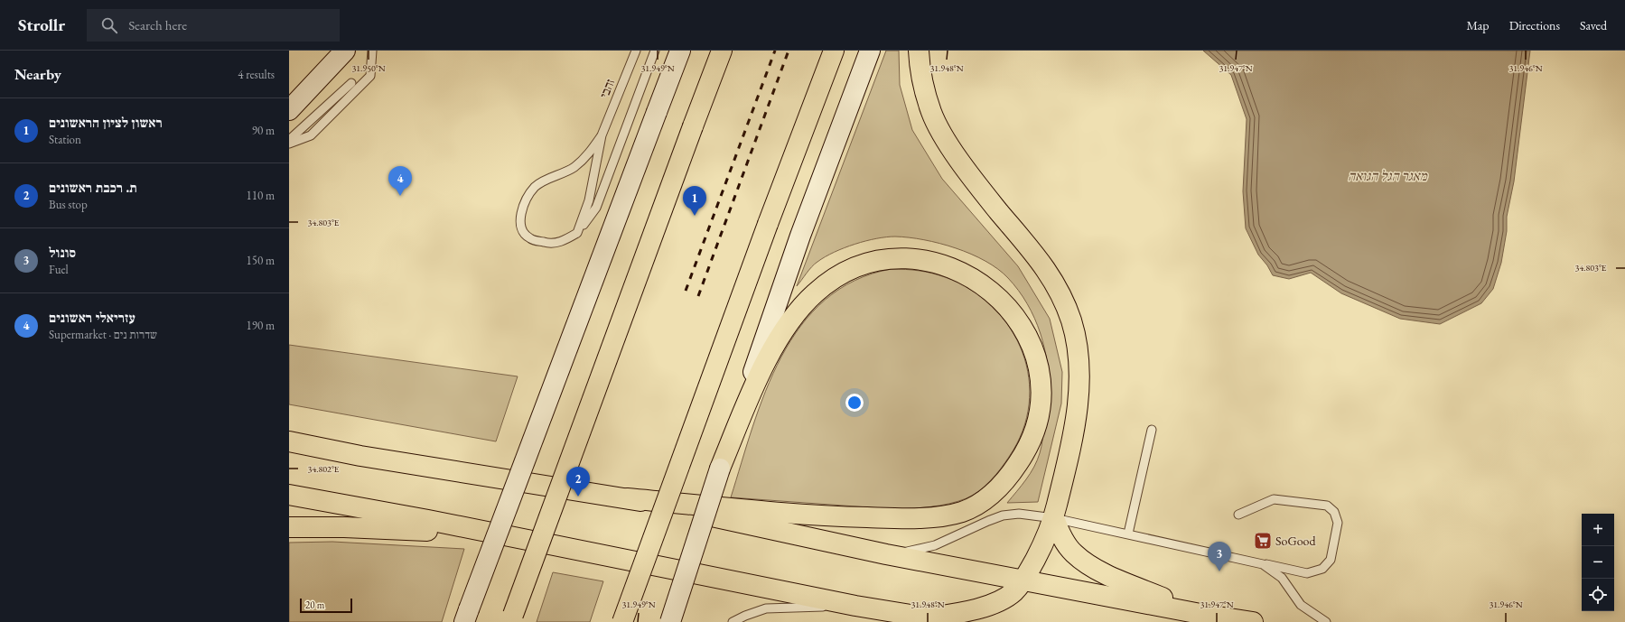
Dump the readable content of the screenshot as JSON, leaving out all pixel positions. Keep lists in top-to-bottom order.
{
  "streets": {
    "lane": ["זהבי"]
  },
  "water": ["מאגר הגל הגואה"],
  "places": {
    "supermarket": ["SoGood"]
  },
  "scale_bar": "20 m",
  "page": {
    "header": "Strollr",
    "search": "Search here",
    "nav": ["Map", "Directions", "Saved"],
    "heading": ["Nearby", "4 results"],
    "list": [
      {
        "mark": "1",
        "name": "ראשון לציון הראשונים",
        "note": "Station",
        "value": "90 m"
      },
      {
        "mark": "2",
        "name": "ת. רכבת ראשונים",
        "note": "Bus stop",
        "value": "110 m"
      },
      {
        "mark": "3",
        "name": "סונול",
        "note": "Fuel",
        "value": "150 m"
      },
      {
        "mark": "4",
        "name": "עזריאלי ראשונים",
        "note": "Supermarket · שדרות נים",
        "value": "190 m"
      }
    ],
    "pins": [
      "4",
      "1",
      "2",
      "3"
    ],
    "map_buttons": ["+", "−"],
    "scale": "20 m"
  },
  "coordinates": [
    "31.950°N",
    "31.949°N",
    "31.948°N",
    "31.947°N",
    "31.946°N",
    "34.803°E",
    "34.802°E"
  ]
}
